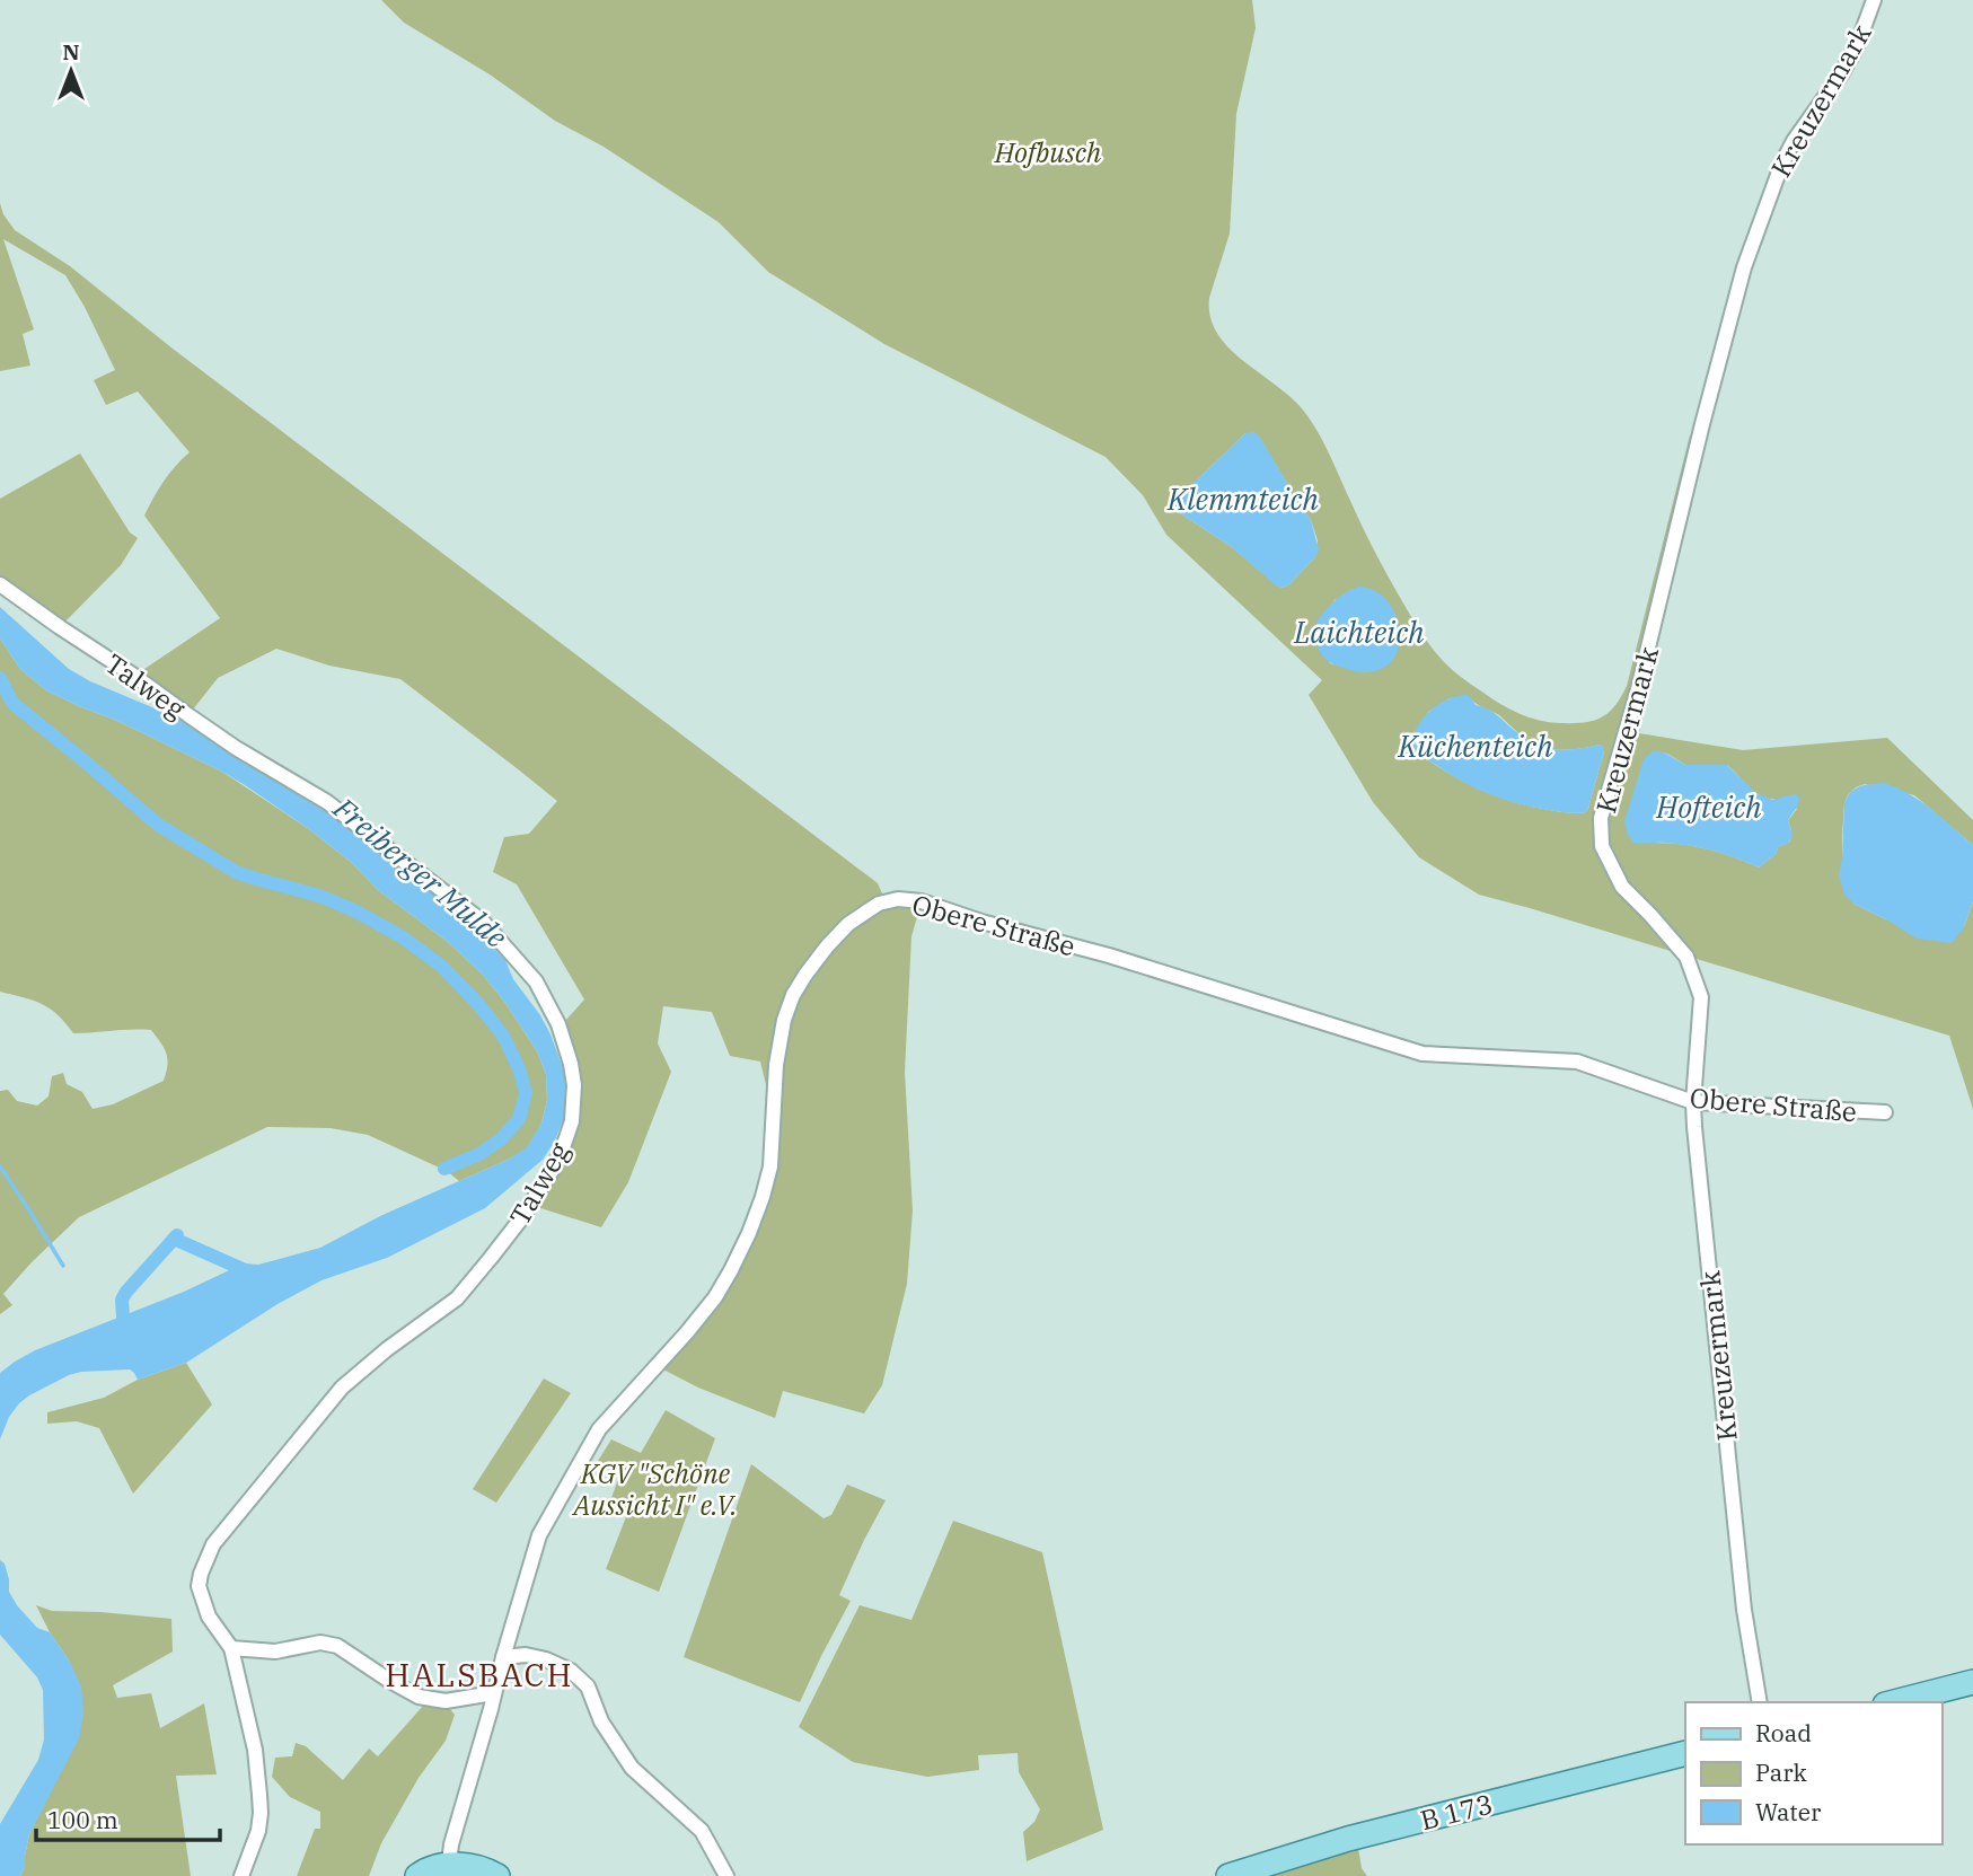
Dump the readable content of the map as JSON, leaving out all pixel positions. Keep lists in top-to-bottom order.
{
  "streets": {
    "main road": ["B 173"],
    "street": ["Kreuzermark", "Talweg", "Obere Straße"]
  },
  "crossings": [
    ["Kreuzermark", "Obere Straße"]
  ],
  "districts": ["HALSBACH"],
  "water": [
    "Klemmteich",
    "Laichteich",
    "Küchenteich",
    "Hofteich",
    "Freiberger Mulde"
  ],
  "parks": ["Hofbusch", "KGV \"Schöne Aussicht I\" e.V."],
  "legend": ["Road", "Park", "Water"],
  "scale_bar": "100 m",
  "north": "top"
}
